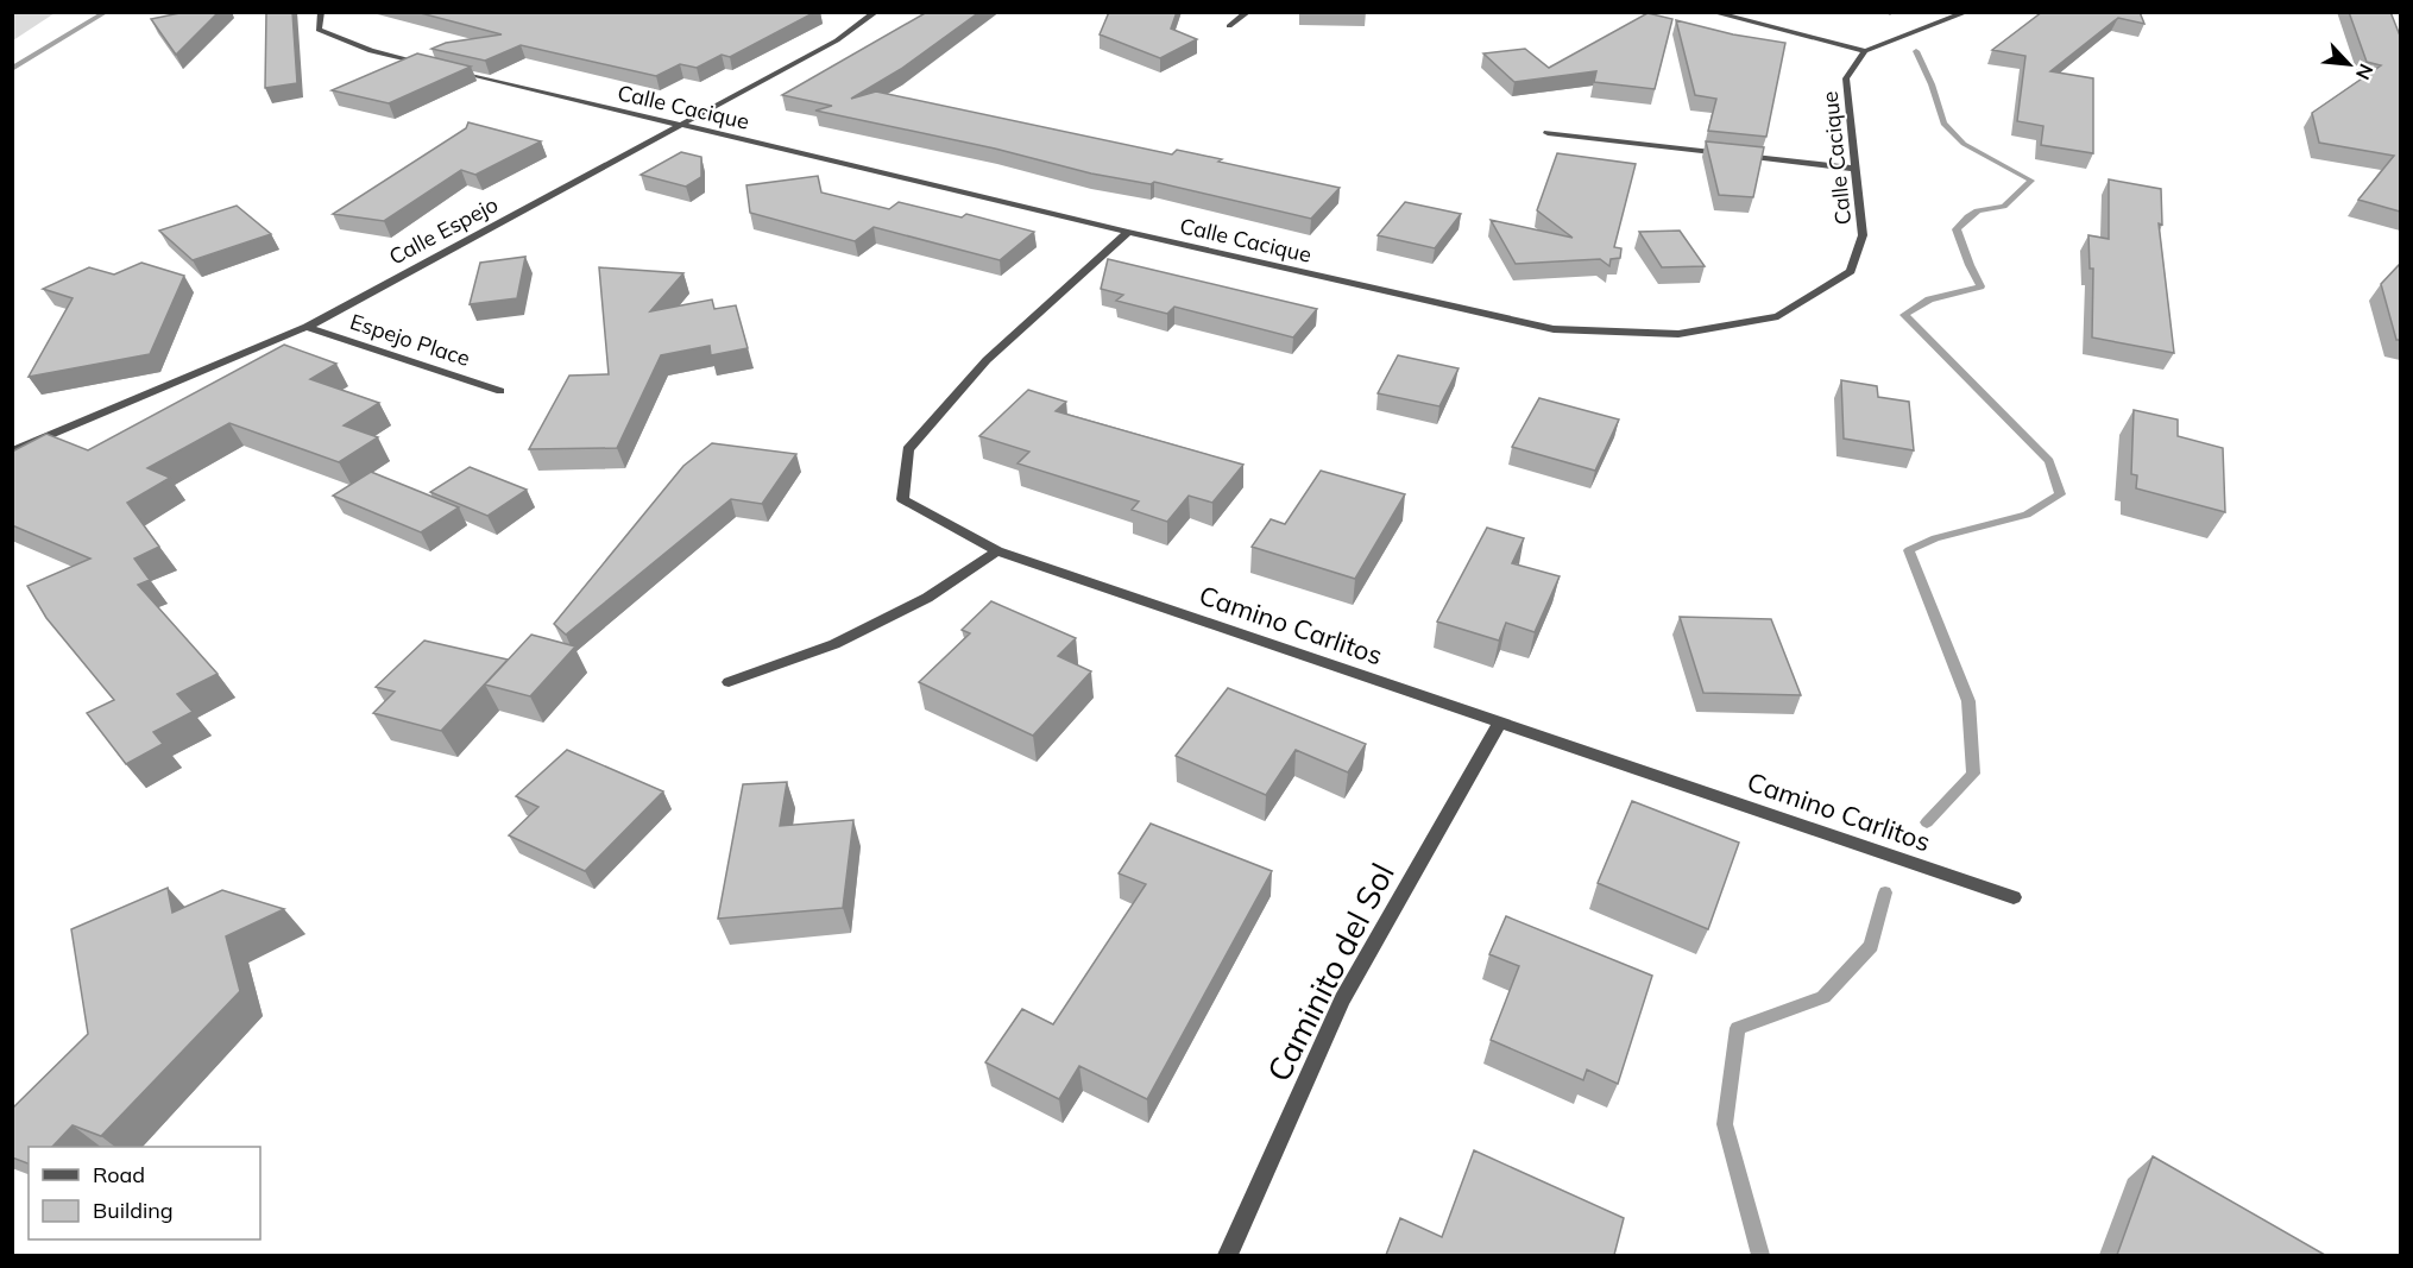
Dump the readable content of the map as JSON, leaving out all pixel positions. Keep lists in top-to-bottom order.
{
  "streets": {
    "street": [
      "Calle Cacique",
      "Calle Espejo",
      "Espejo Place",
      "Camino Carlitos",
      "Caminito del Sol"
    ]
  },
  "crossings": [
    ["Calle Cacique", "Calle Espejo"],
    ["Calle Cacique", "Camino Carlitos"],
    ["Calle Espejo", "Espejo Place"],
    ["Camino Carlitos", "Caminito del Sol"]
  ],
  "legend": ["Road", "Building"],
  "north": "bottom right"
}
